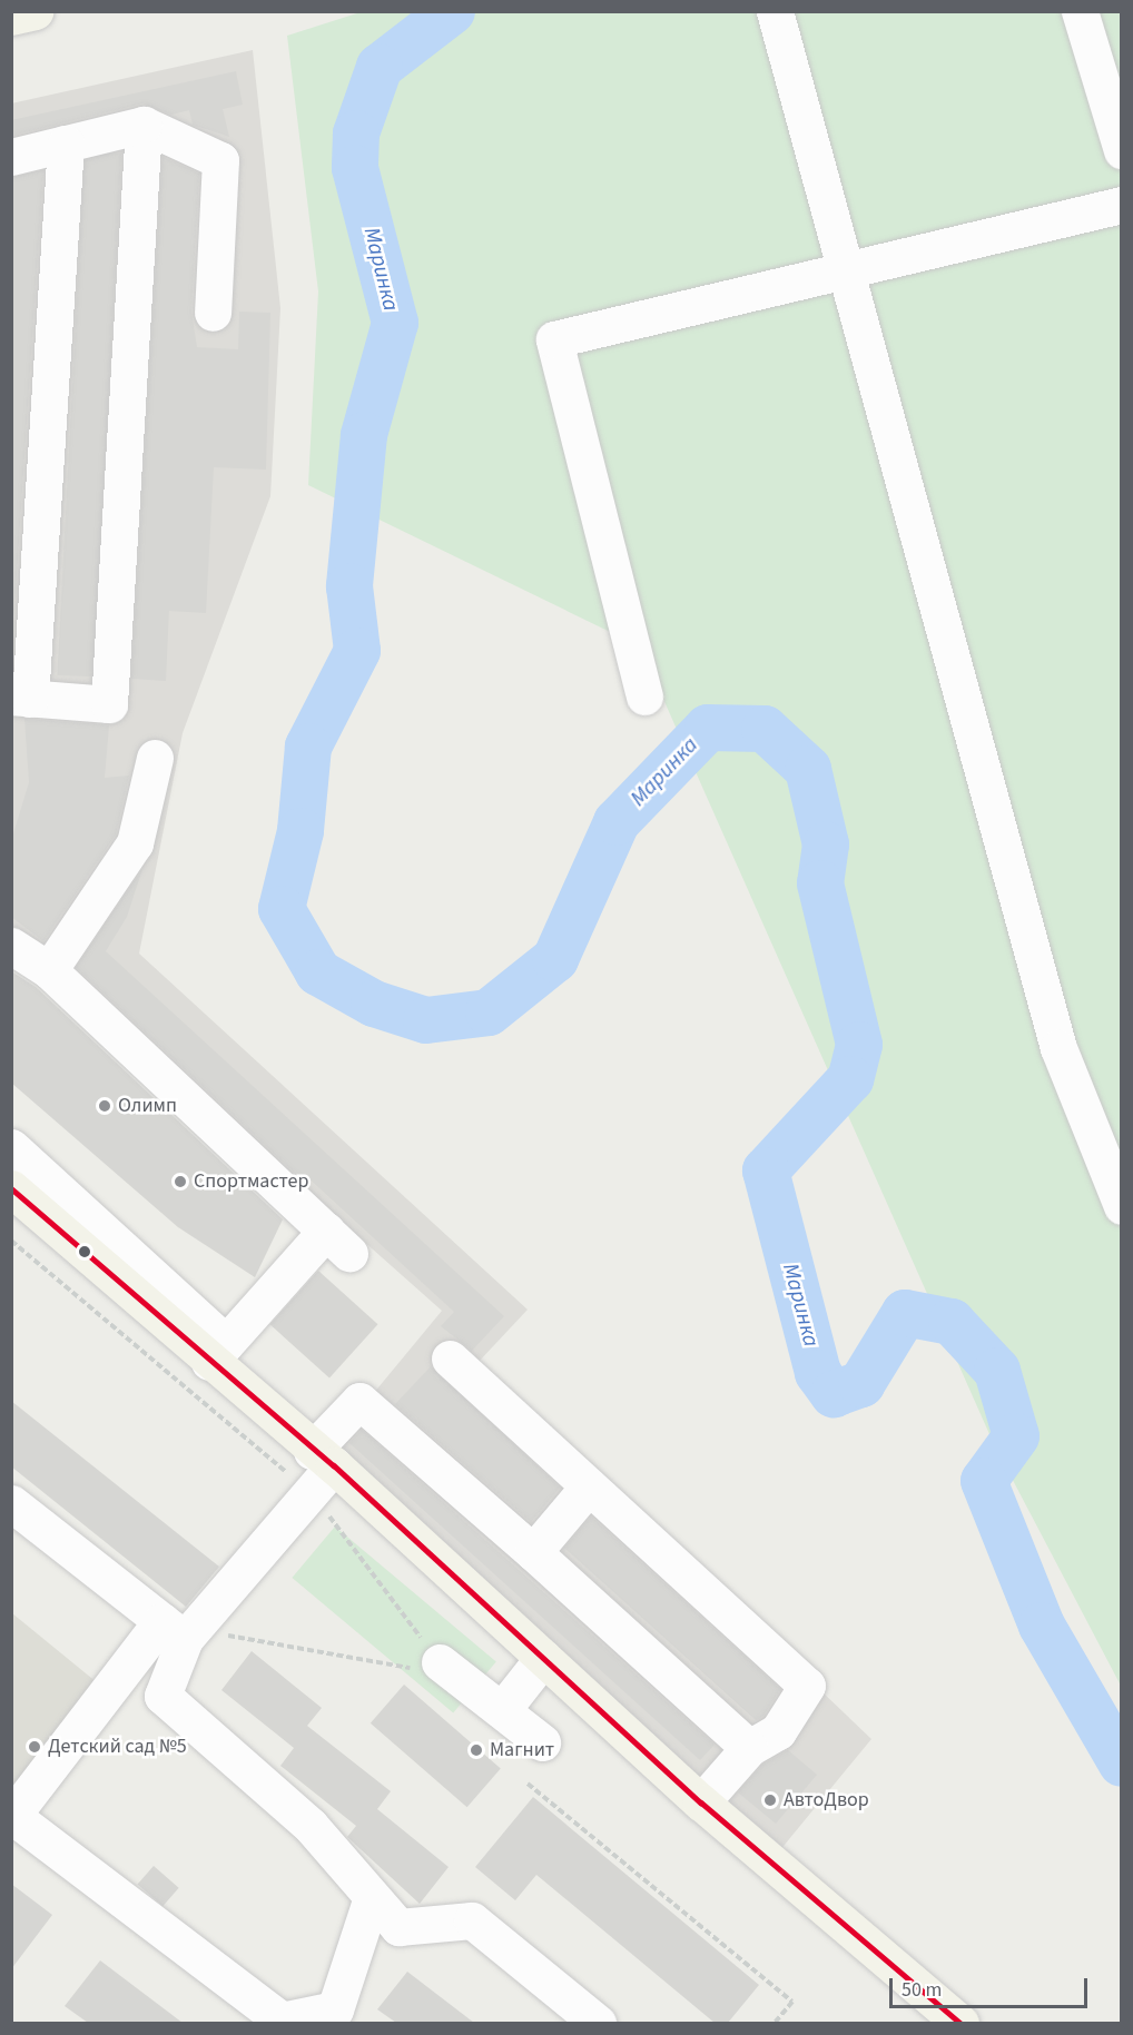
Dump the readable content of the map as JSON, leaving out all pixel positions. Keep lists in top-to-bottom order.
{
  "water": ["Маринка"],
  "places": [
    "Олимп",
    "Спортмастер",
    "Детский сад №5",
    "Магнит",
    "АвтоДвор"
  ],
  "scale_bar": "50 m"
}
